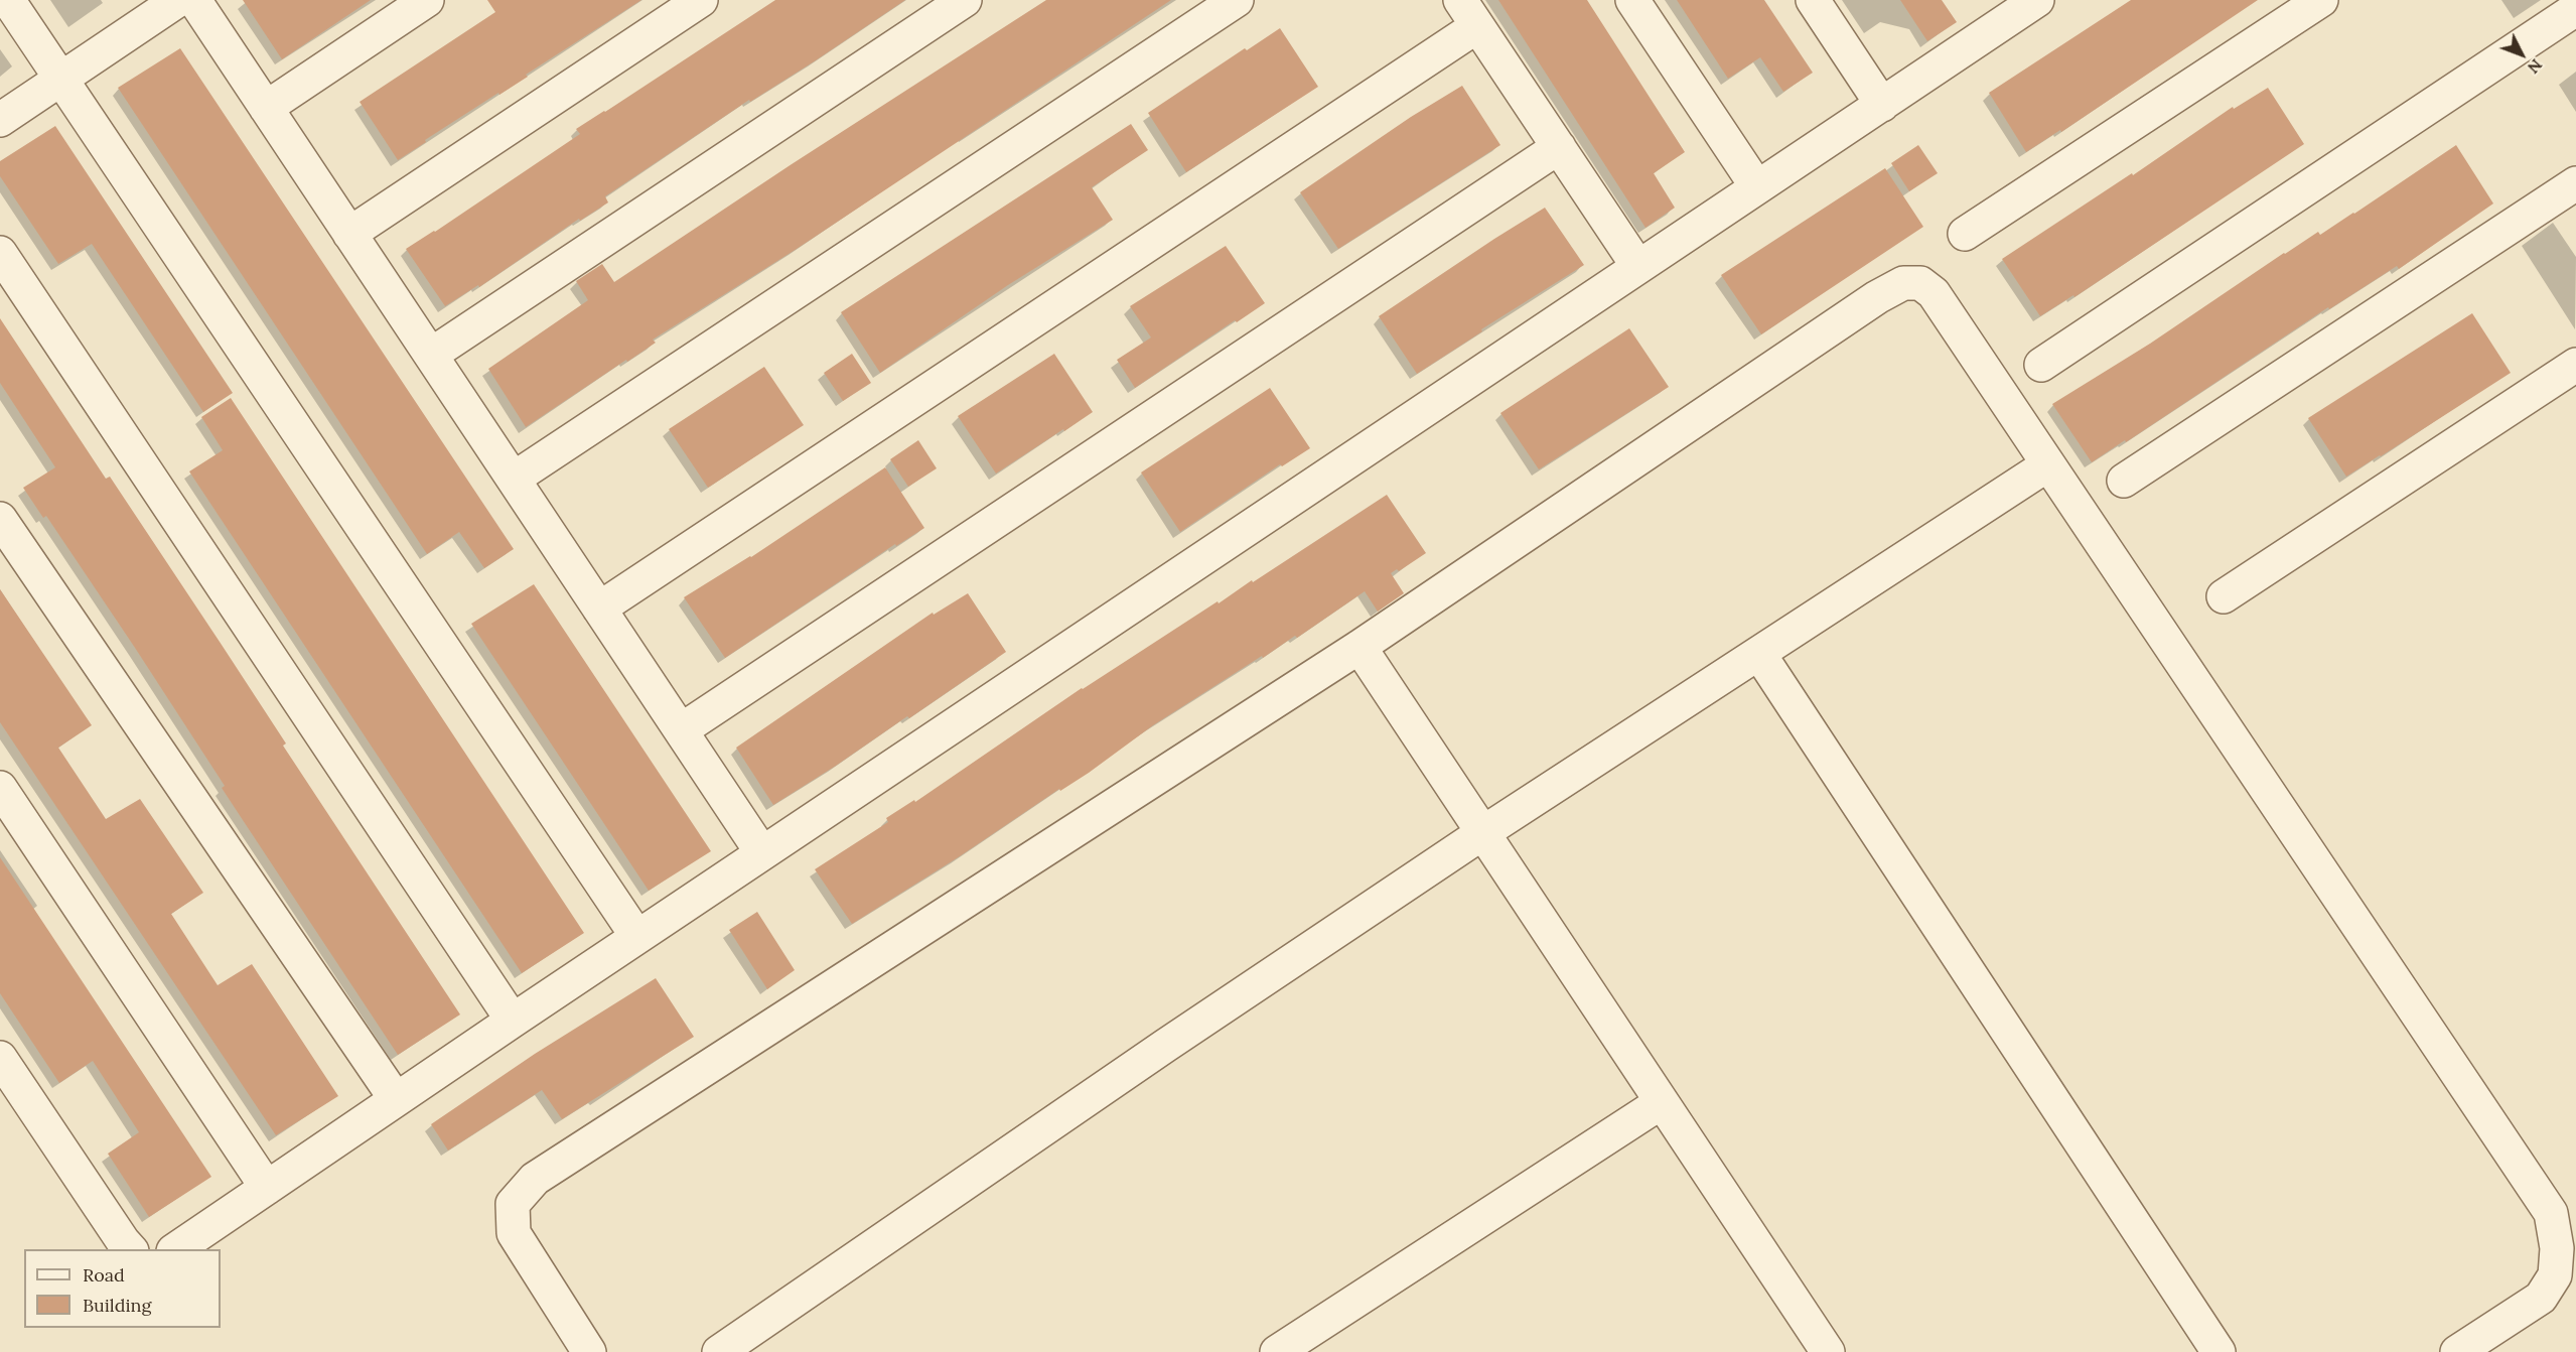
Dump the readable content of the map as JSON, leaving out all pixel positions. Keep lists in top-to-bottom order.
{
  "legend": ["Road", "Building"],
  "north": "bottom right"
}
